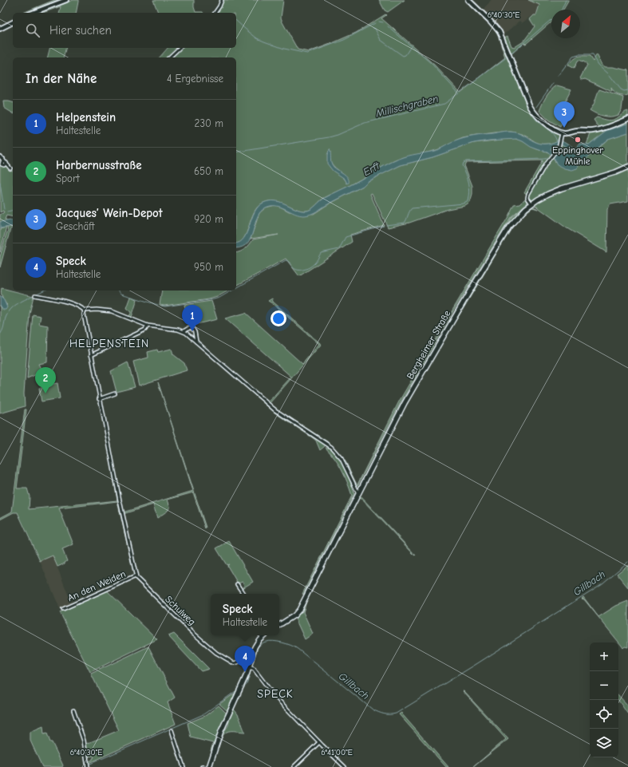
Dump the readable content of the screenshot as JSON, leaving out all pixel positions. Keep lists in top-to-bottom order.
{
  "streets": {
    "main road": ["Bergheimer Straße"],
    "street": ["An den Weiden", "Schulweg"]
  },
  "crossings": [
    ["An den Weiden", "Schulweg"]
  ],
  "districts": ["HELPENSTEIN", "SPECK"],
  "water": ["Millischgraben", "Erft", "Gillbach"],
  "places": ["Eppinghover Mühle"],
  "north": "top right",
  "page": {
    "search": "Hier suchen",
    "heading": ["In der Nähe", "4 Ergebnisse"],
    "list": [
      {
        "mark": "1",
        "name": "Helpenstein",
        "note": "Haltestelle",
        "value": "230 m"
      },
      {
        "mark": "2",
        "name": "Harbernusstraße",
        "note": "Sport",
        "value": "650 m"
      },
      {
        "mark": "3",
        "name": "Jacques’ Wein-Depot",
        "note": "Geschäft",
        "value": "920 m"
      },
      {
        "mark": "4",
        "name": "Speck",
        "note": "Haltestelle",
        "value": "950 m"
      }
    ],
    "pins": [
      "3",
      "1",
      "2",
      "4"
    ],
    "popup": ["Speck", "Haltestelle"],
    "map_buttons": ["+", "−"]
  },
  "coordinates": ["6°40'30\"E", "6°41'00\"E"]
}
